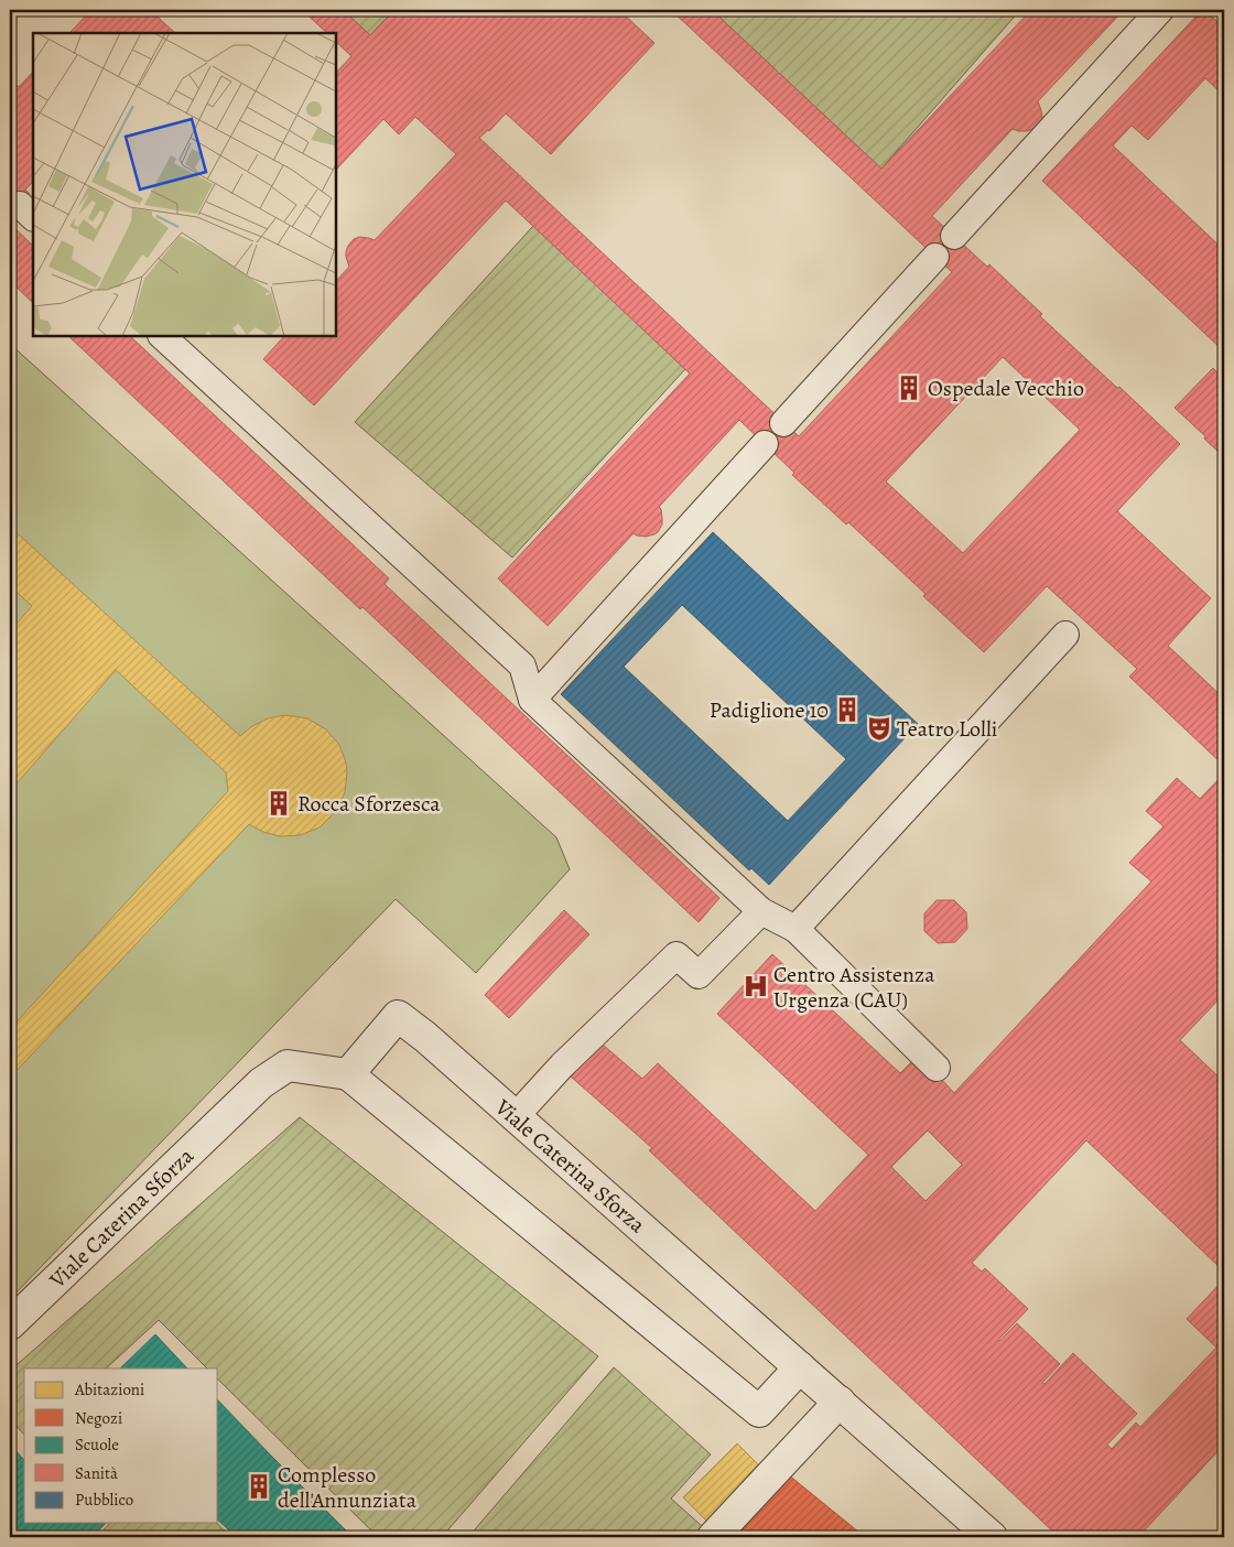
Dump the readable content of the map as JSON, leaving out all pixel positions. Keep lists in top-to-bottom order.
{
  "streets": {
    "street": ["Viale Caterina Sforza"]
  },
  "places": {
    "building": [
      "Ospedale Vecchio",
      "Padiglione 10",
      "Rocca Sforzesca",
      "Complesso dell'Annunziata"
    ],
    "theatre": ["Teatro Lolli"],
    "hospital": ["Centro Assistenza Urgenza (CAU)"]
  },
  "legend": [
    "Abitazioni",
    "Negozi",
    "Scuole",
    "Sanità",
    "Pubblico"
  ]
}
